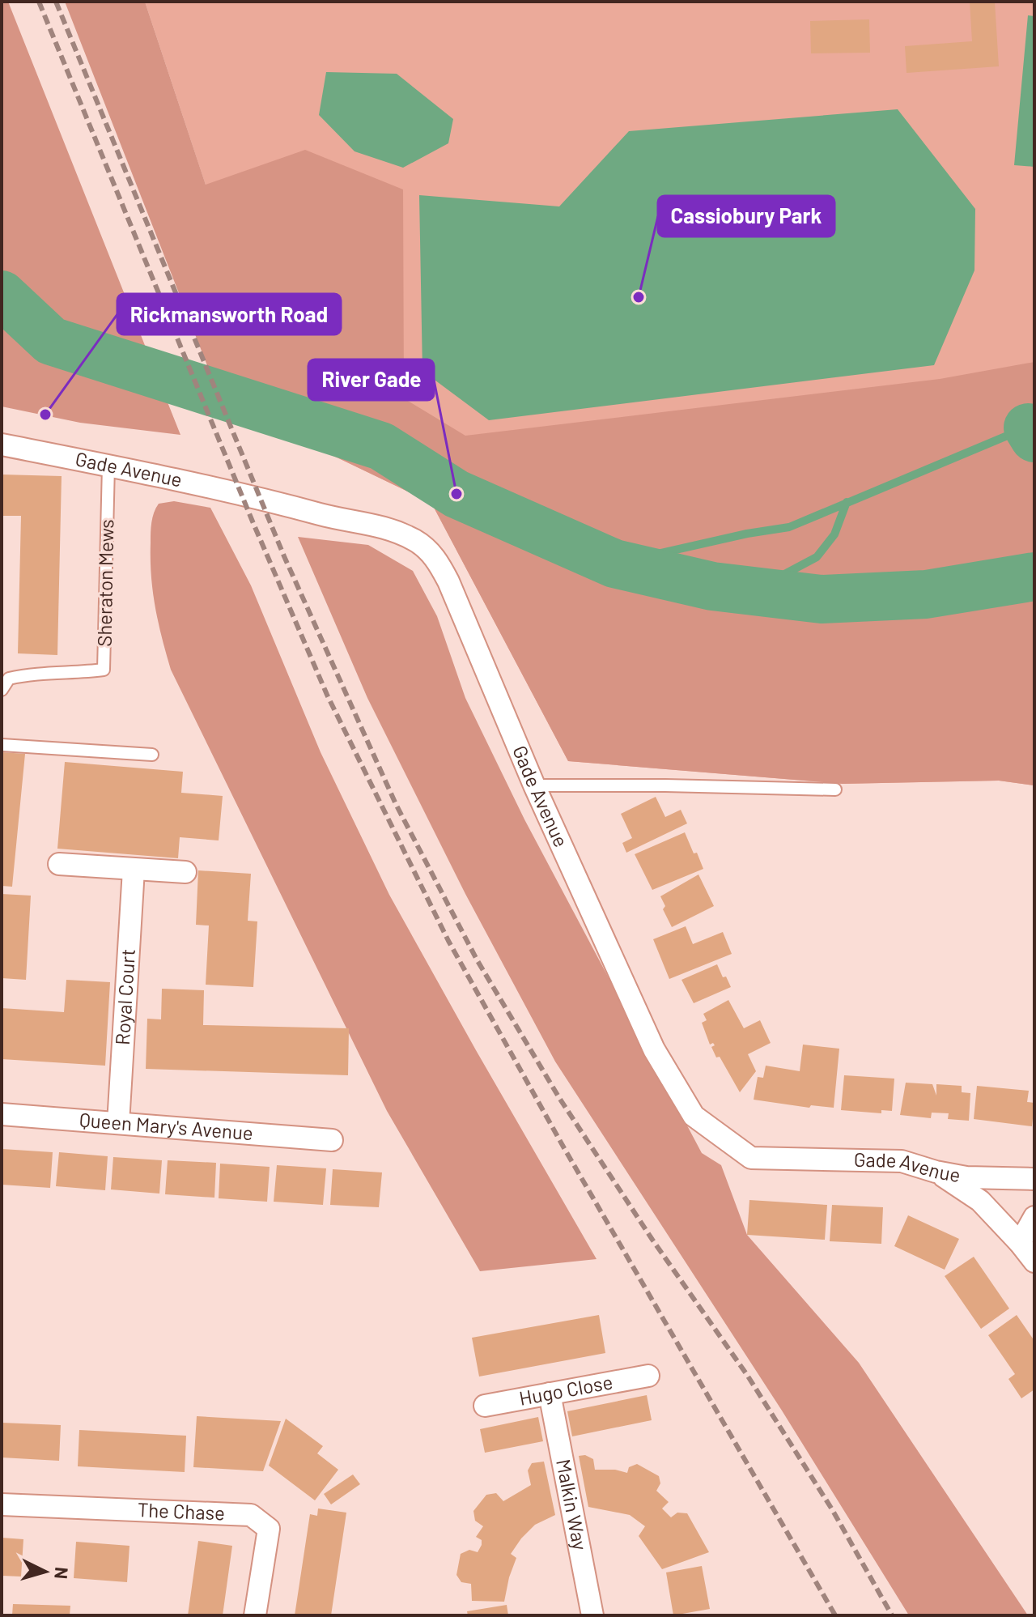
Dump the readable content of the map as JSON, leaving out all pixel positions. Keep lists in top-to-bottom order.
{
  "streets": {
    "street": [
      "Gade Avenue",
      "Royal Court",
      "Queen Mary's Avenue",
      "Hugo Close",
      "Malkin Way",
      "The Chase"
    ],
    "lane": ["Sheraton Mews"]
  },
  "crossings": [
    ["Gade Avenue", "Sheraton Mews"],
    ["Royal Court", "Queen Mary's Avenue"],
    ["Hugo Close", "Malkin Way"]
  ],
  "places": ["Cassiobury Park", "Rickmansworth Road", "River Gade"],
  "north": "right"
}
